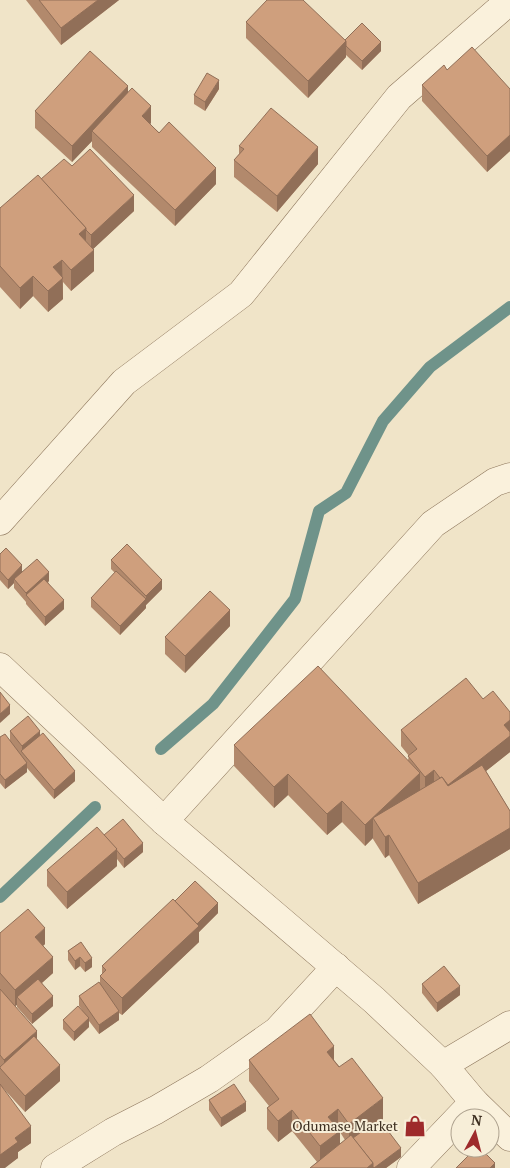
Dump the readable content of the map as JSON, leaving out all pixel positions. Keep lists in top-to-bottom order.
{
  "places": {
    "shop": ["Odumase Market"]
  },
  "north": "top"
}
